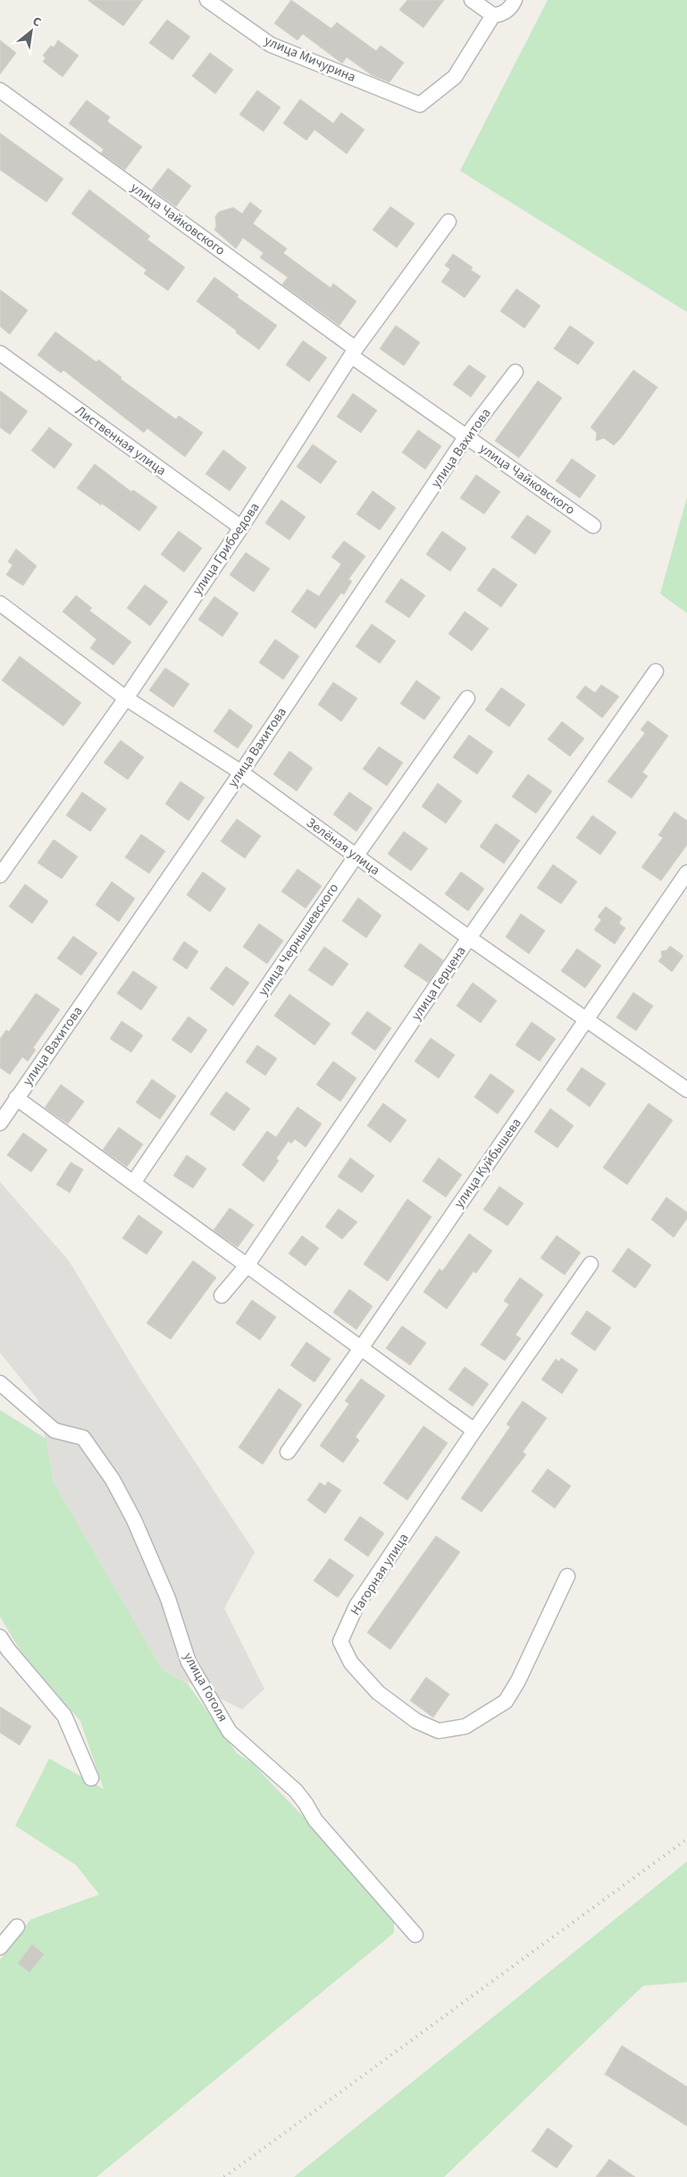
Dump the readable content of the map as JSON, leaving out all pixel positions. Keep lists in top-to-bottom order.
{
  "streets": {
    "street": [
      "улица Мичурина",
      "улица Чайковского",
      "Лиственная улица",
      "улица Вахитова",
      "улица Грибоедова",
      "Зелёная улица",
      "улица Чернышевского",
      "улица Герцена",
      "улица Куйбышева",
      "Нагорная улица",
      "улица Гоголя"
    ]
  },
  "crossings": [
    ["улица Чайковского", "улица Вахитова"],
    ["улица Чайковского", "улица Грибоедова"],
    ["Лиственная улица", "улица Грибоедова"],
    ["улица Вахитова", "Зелёная улица"],
    ["улица Грибоедова", "Зелёная улица"],
    ["Зелёная улица", "улица Чернышевского"],
    ["Зелёная улица", "улица Герцена"],
    ["Зелёная улица", "улица Куйбышева"]
  ],
  "north": "top right"
}
